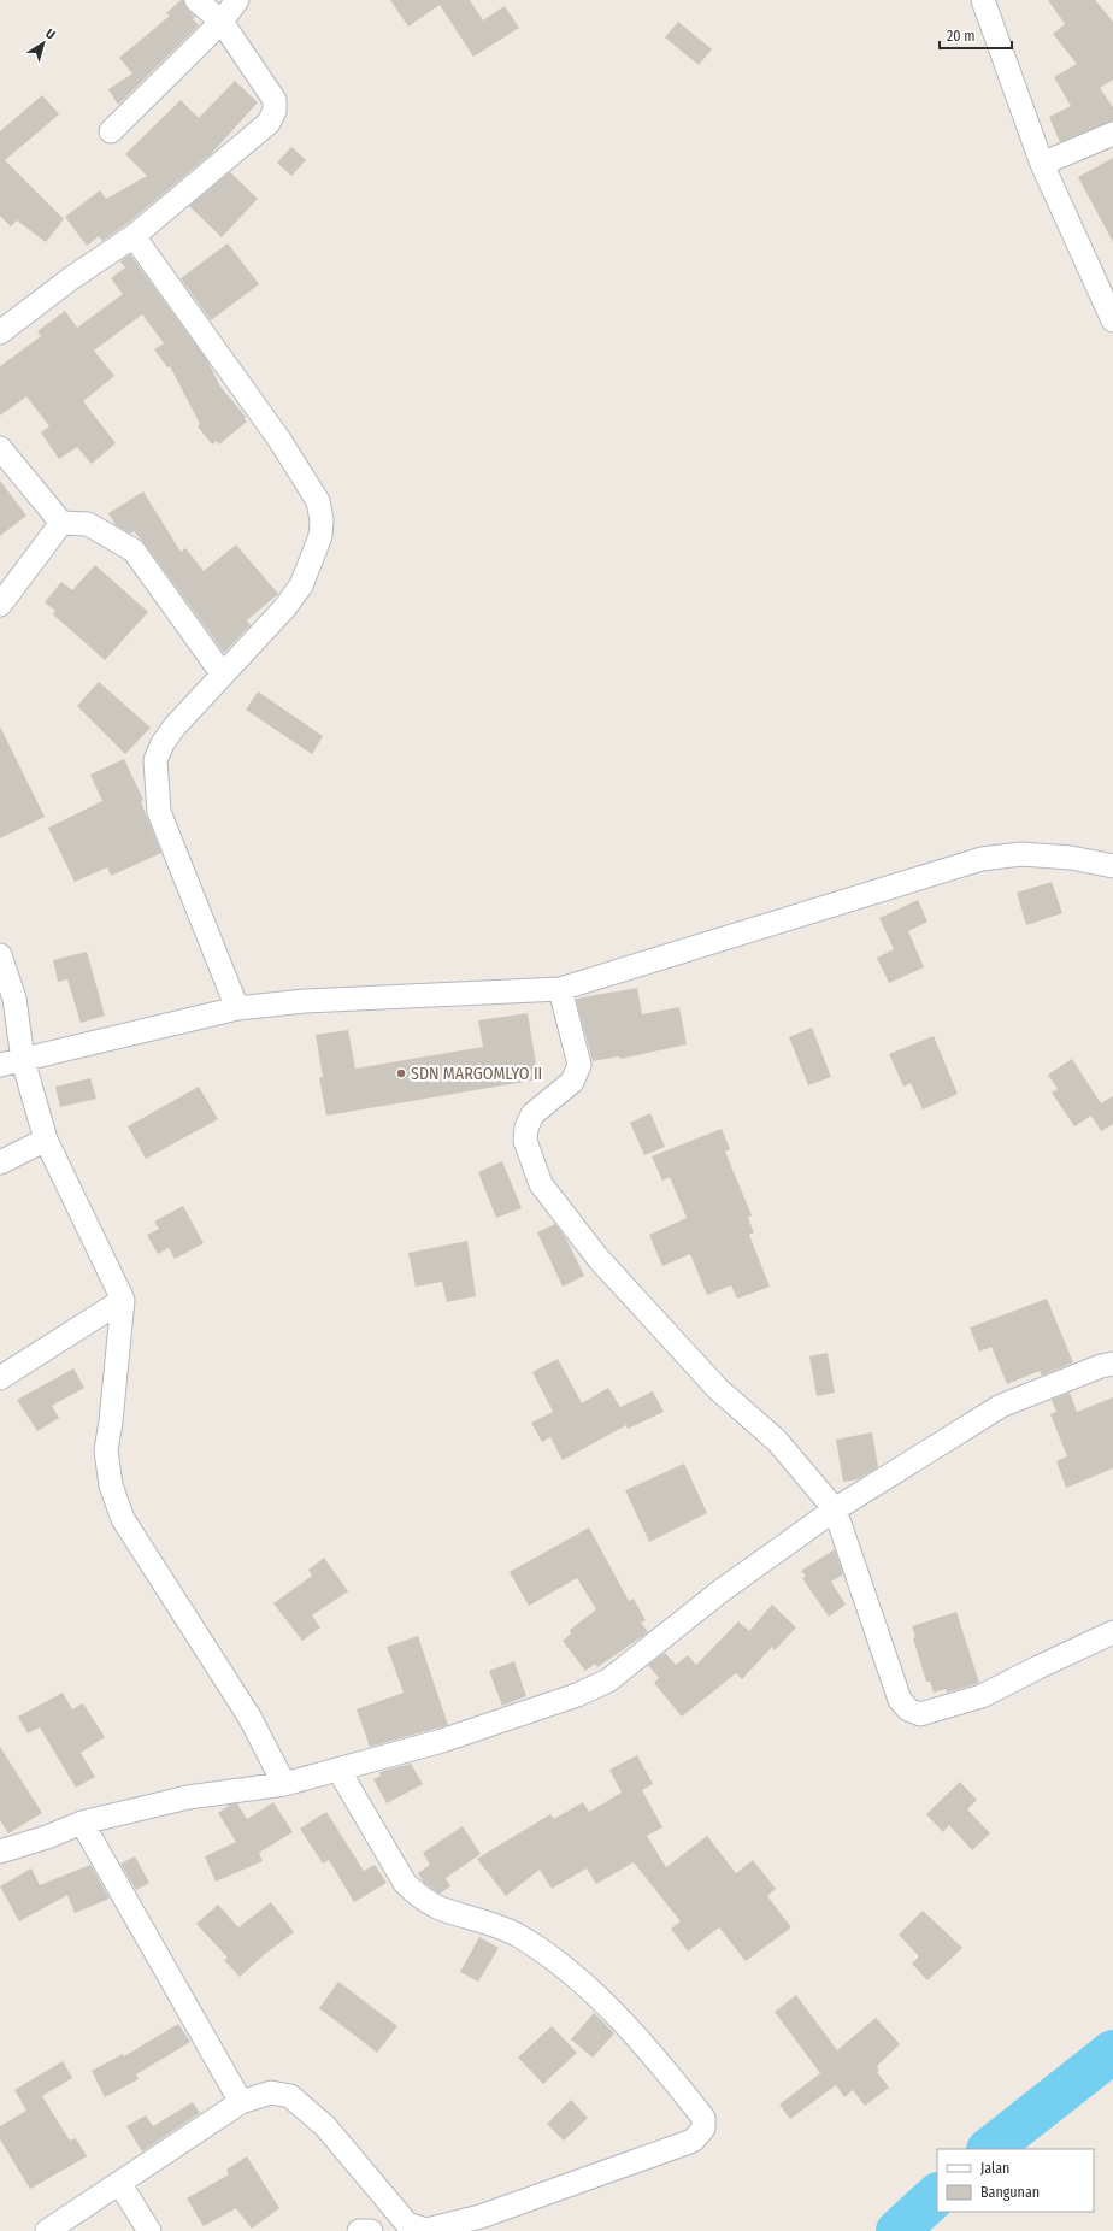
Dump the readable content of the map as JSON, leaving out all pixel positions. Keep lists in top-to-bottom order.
{
  "places": ["SDN MARGOMLYO II"],
  "legend": ["Jalan", "Bangunan"],
  "scale_bar": "20 m",
  "north": "top right"
}
